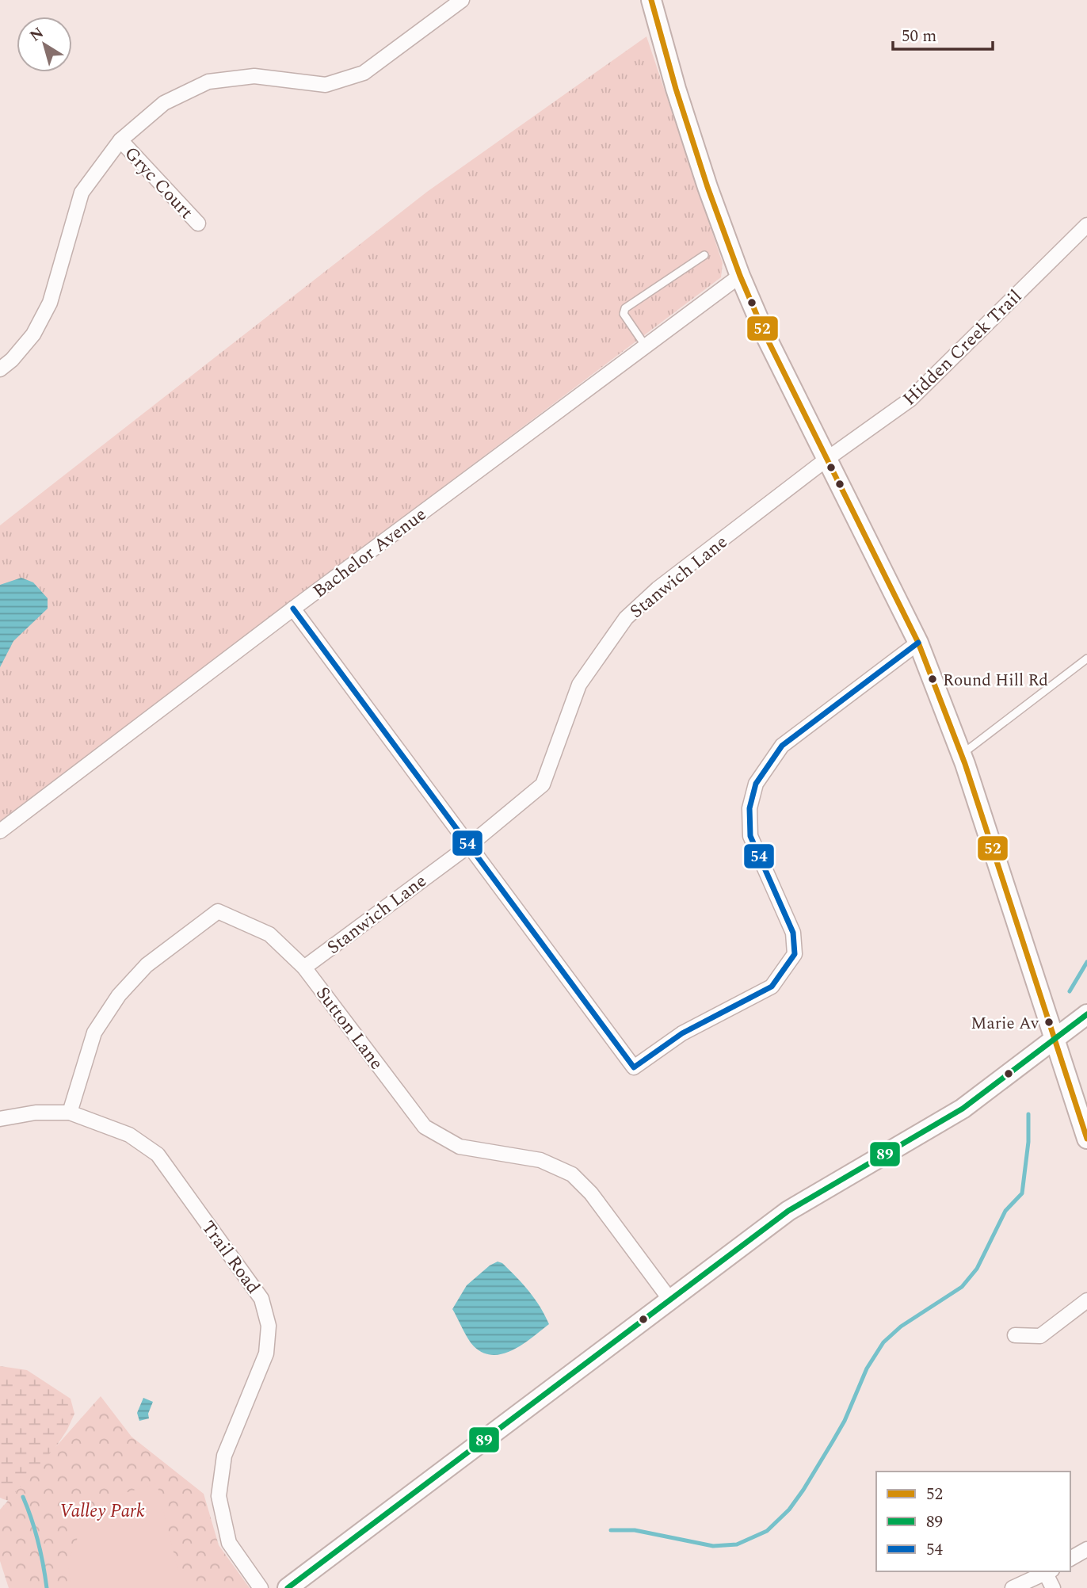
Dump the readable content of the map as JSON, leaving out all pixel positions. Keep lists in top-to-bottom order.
{
  "streets": {
    "street": [
      "Gryc Court",
      "Hidden Creek Trail",
      "Bachelor Avenue",
      "Stanwich Lane",
      "Sutton Lane",
      "Trail Road"
    ]
  },
  "crossings": [
    ["Hidden Creek Trail", "Stanwich Lane"],
    ["Stanwich Lane", "Sutton Lane"],
    ["Sutton Lane", "Trail Road"]
  ],
  "parks": ["Valley Park"],
  "places": ["Round Hill Rd", "Marie Av"],
  "lines": ["transit line 52", "transit line 54", "transit line 89"],
  "legend": ["52", "89", "54"],
  "scale_bar": "50 m",
  "north": "top left"
}
